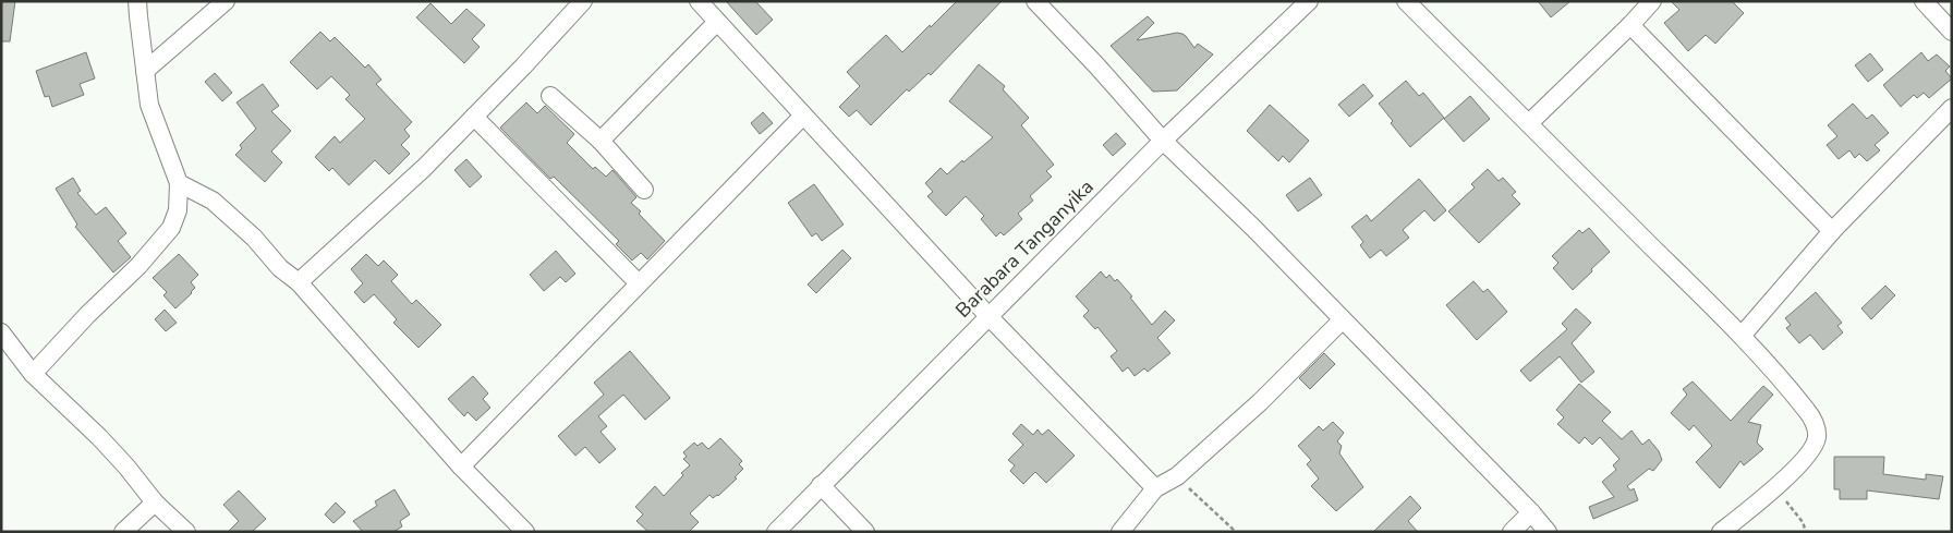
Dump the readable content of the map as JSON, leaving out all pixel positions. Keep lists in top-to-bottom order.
{
  "streets": {
    "street": ["Barabara Tanganyika"]
  }
}
